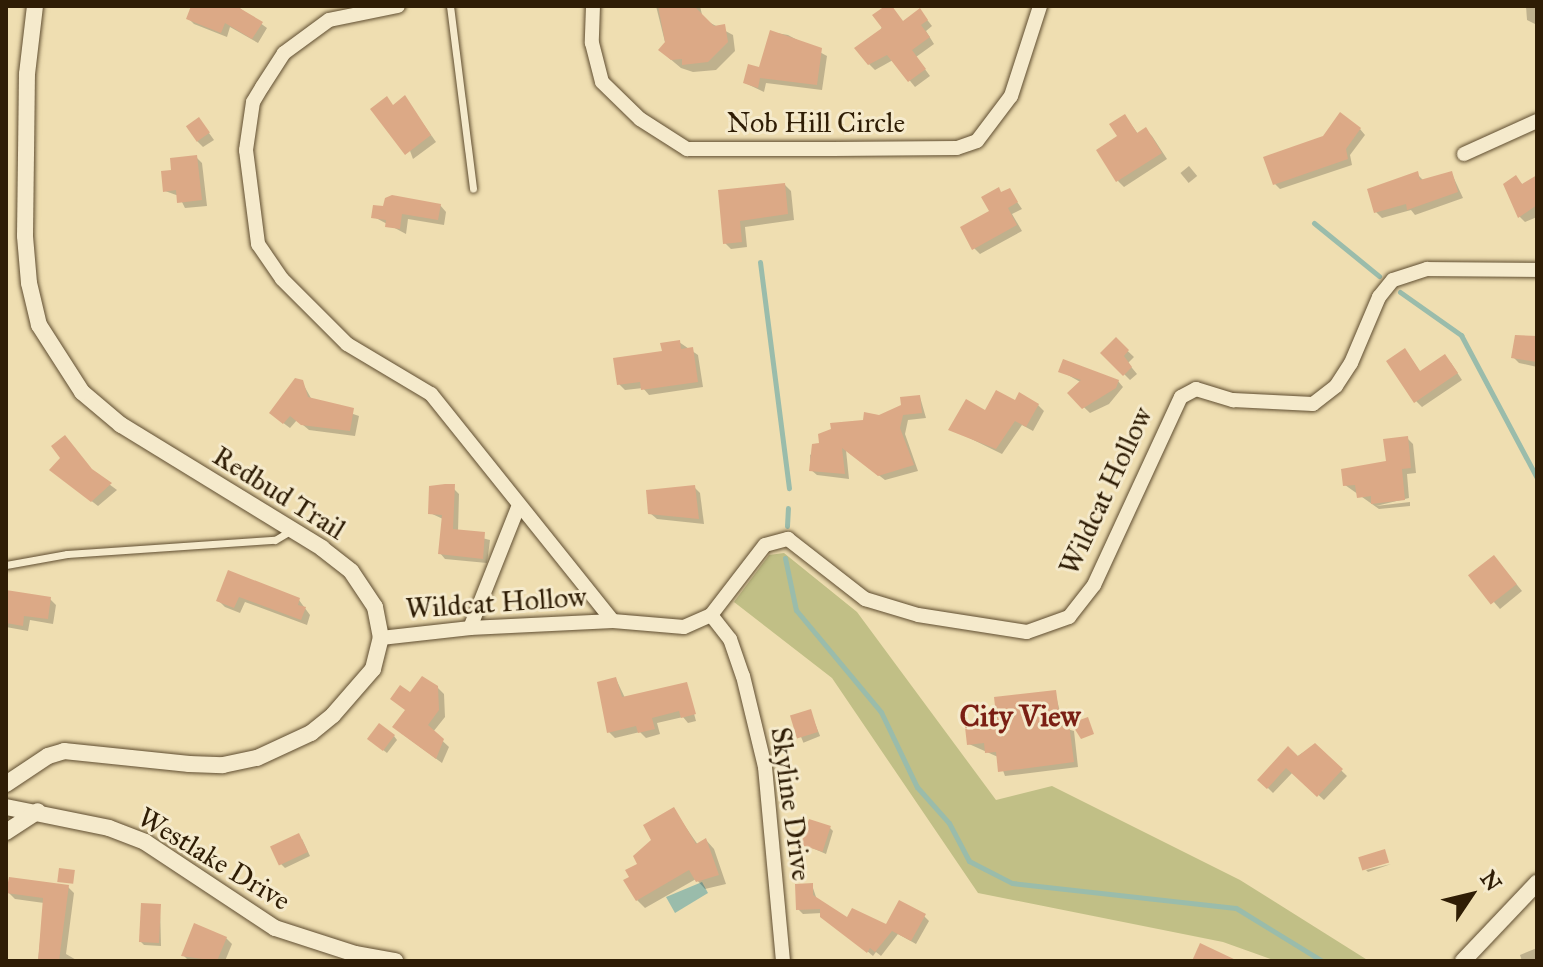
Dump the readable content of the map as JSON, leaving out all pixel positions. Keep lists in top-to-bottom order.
{
  "streets": {
    "street": [
      "Nob Hill Circle",
      "Wildcat Hollow",
      "Redbud Trail",
      "Skyline Drive",
      "Westlake Drive"
    ]
  },
  "crossings": [
    ["Wildcat Hollow", "Redbud Trail"],
    ["Wildcat Hollow", "Skyline Drive"]
  ],
  "districts": ["City View"],
  "north": "top right"
}
